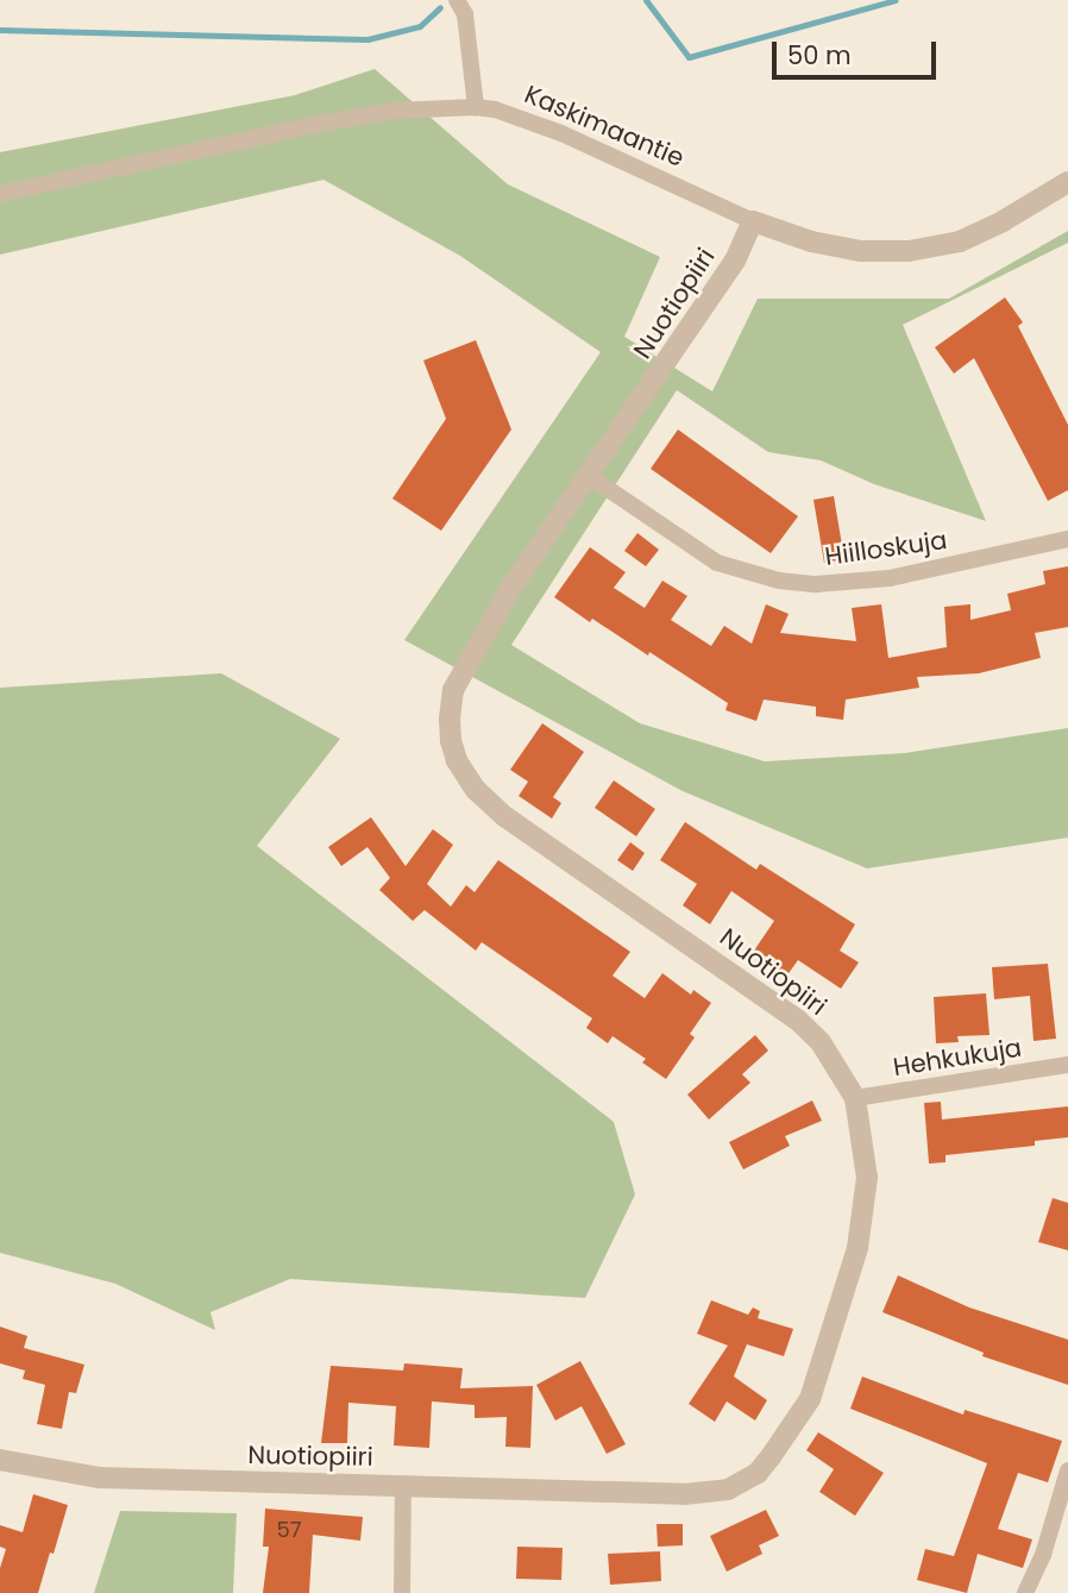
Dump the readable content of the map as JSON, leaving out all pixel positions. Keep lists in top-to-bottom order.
{
  "streets": {
    "street": [
      "Kaskimaantie",
      "Nuotiopiiri",
      "Hiilloskuja",
      "Hehkukuja"
    ]
  },
  "crossings": [
    ["Kaskimaantie", "Nuotiopiiri"],
    ["Nuotiopiiri", "Hiilloskuja"],
    ["Nuotiopiiri", "Hehkukuja"]
  ],
  "house_numbers": ["57"],
  "scale_bar": "50 m"
}
